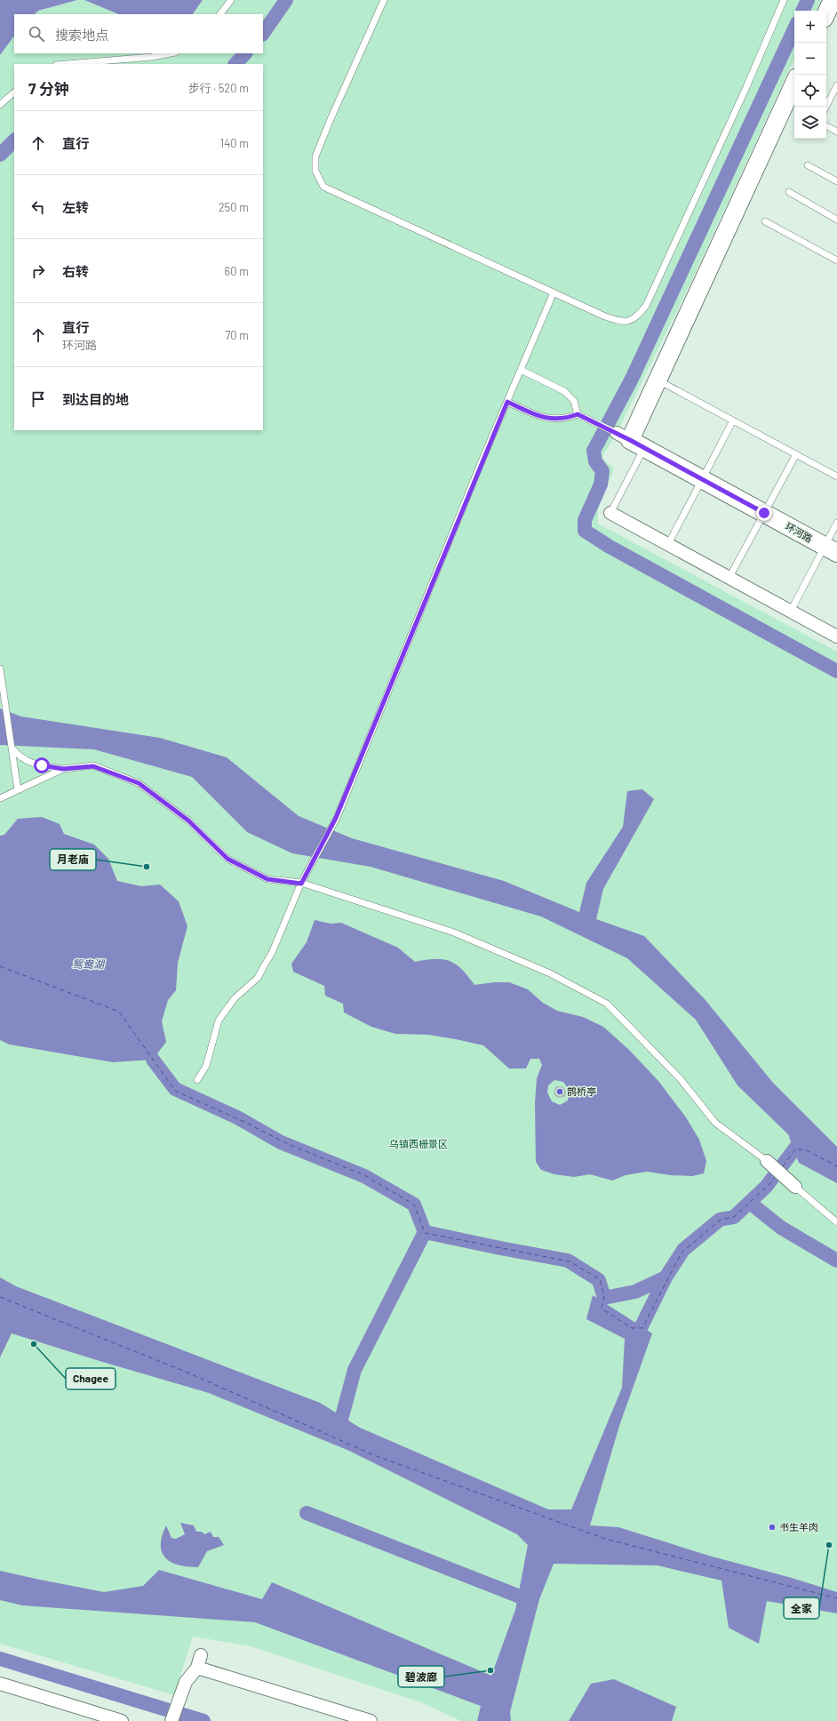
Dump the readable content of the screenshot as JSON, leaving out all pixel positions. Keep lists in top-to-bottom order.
{
  "streets": {
    "street": ["环河路"]
  },
  "water": ["鸳鸯湖"],
  "parks": ["乌镇西栅景区"],
  "places": [
    "月老庙",
    "鹊桥亭",
    "Chagee",
    "书生羊肉",
    "全家",
    "碧波廊"
  ],
  "page": {
    "map_buttons": ["+", "−"],
    "search": "搜索地点",
    "heading": ["7 分钟", "步行 · 520 m"],
    "list": [
      ["直行", "140 m"],
      ["左转", "250 m"],
      ["右转", "60 m"],
      ["直行", "环河路", "70 m"],
      "到达目的地"
    ]
  }
}
